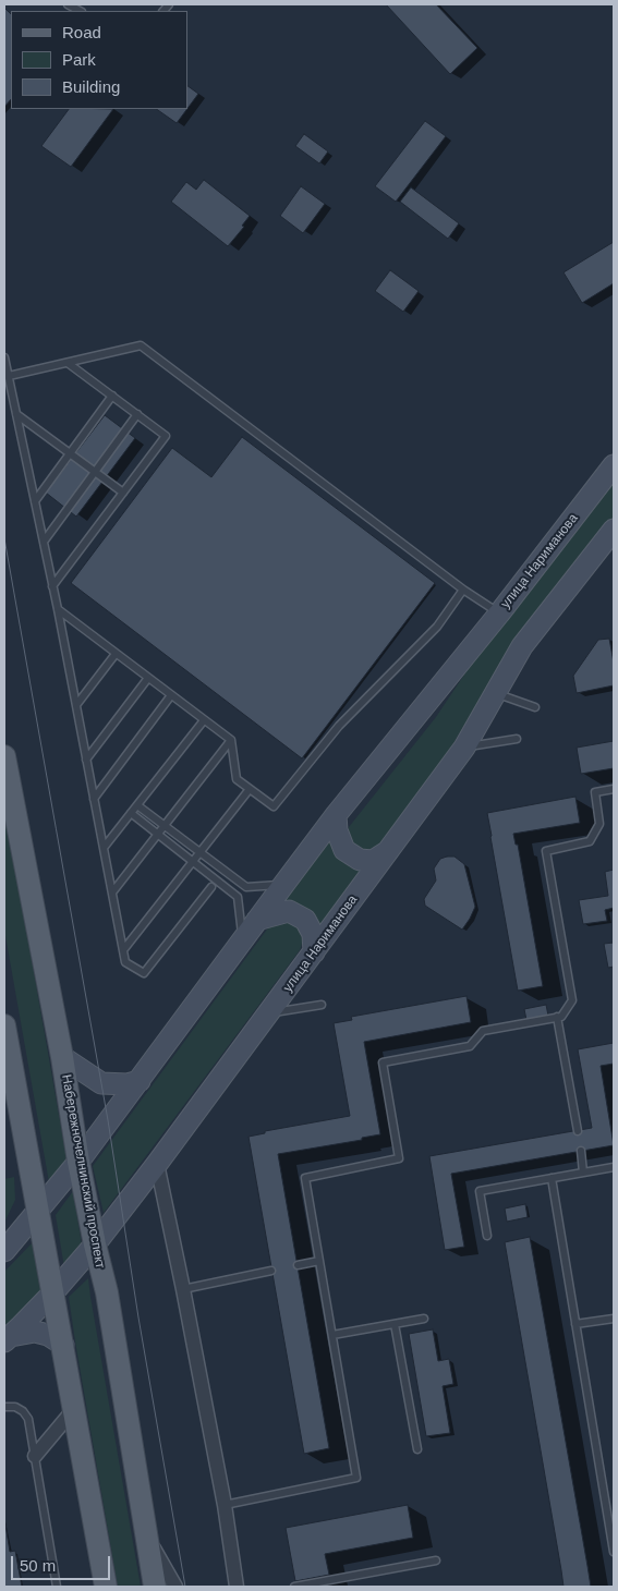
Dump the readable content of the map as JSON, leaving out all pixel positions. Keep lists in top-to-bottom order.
{
  "streets": {
    "main road": ["улица Нариманова", "Набережночелнинский проспект"]
  },
  "crossings": [
    ["улица Нариманова", "Набережночелнинский проспект"]
  ],
  "legend": ["Road", "Park", "Building"],
  "scale_bar": "50 m"
}
